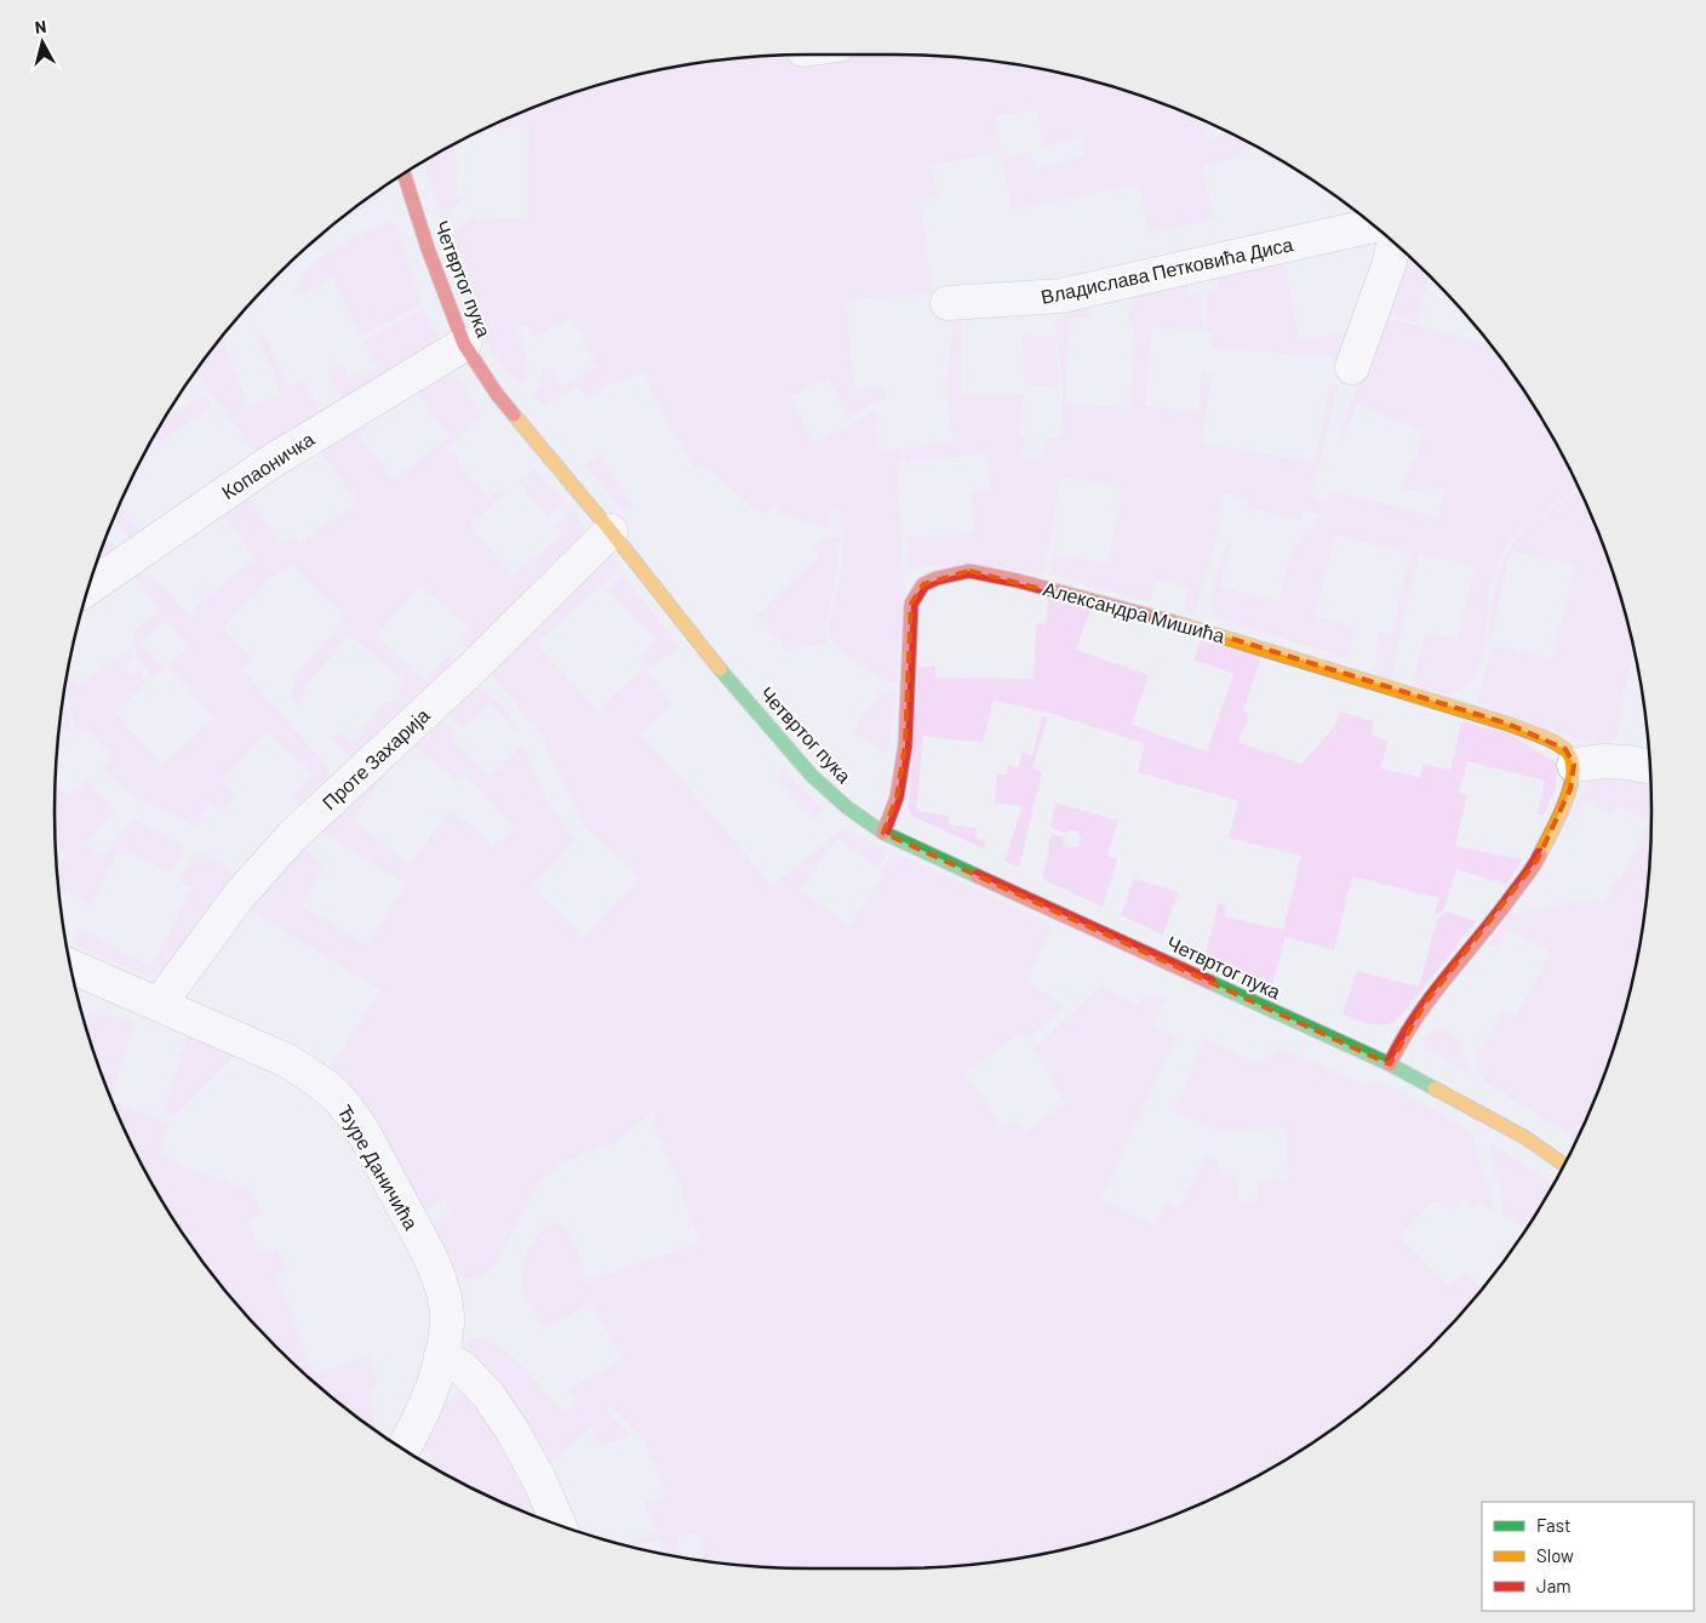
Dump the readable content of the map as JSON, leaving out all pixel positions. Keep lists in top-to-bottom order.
{
  "streets": {
    "street": [
      "Владислава Петковића Диса",
      "Четвртог пука",
      "Копаоничка",
      "Александра Мишића",
      "Проте Захарија",
      "Ђуре Даничића"
    ]
  },
  "crossings": [
    ["Четвртог пука", "Копаоничка"],
    ["Четвртог пука", "Александра Мишића"],
    ["Четвртог пука", "Проте Захарија"],
    ["Проте Захарија", "Ђуре Даничића"]
  ],
  "legend": ["Fast", "Slow", "Jam"],
  "north": "top"
}
